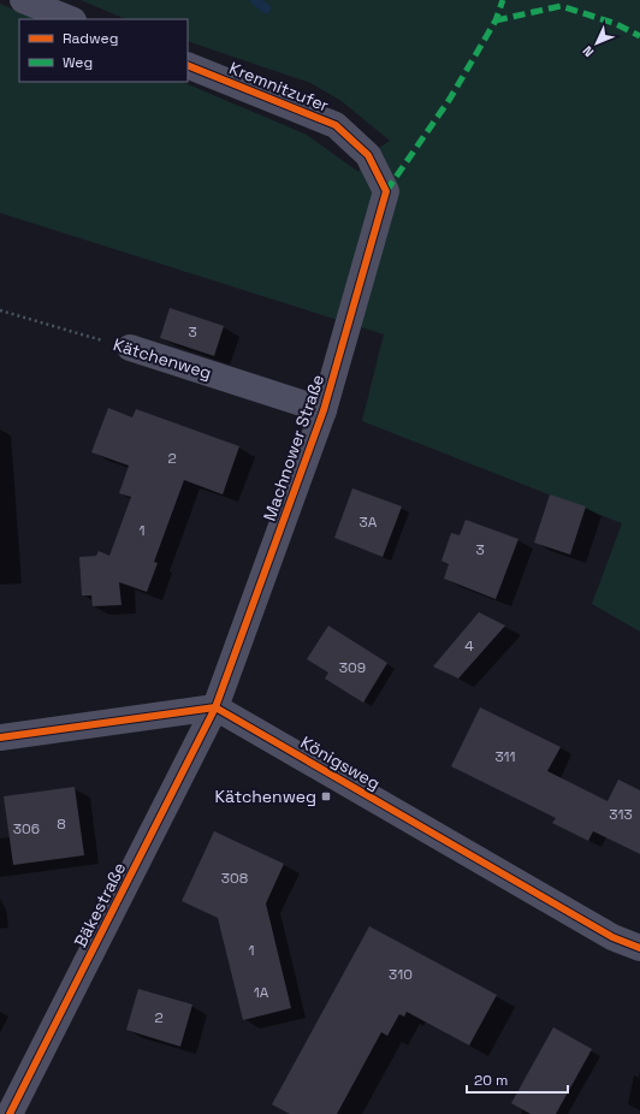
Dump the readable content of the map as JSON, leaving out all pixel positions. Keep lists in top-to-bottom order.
{
  "streets": {
    "street": [
      "Kremnitzufer",
      "Kätchenweg",
      "Machnower Straße",
      "Königsweg",
      "Bäkestraße"
    ]
  },
  "crossings": [
    ["Kremnitzufer", "Machnower Straße"],
    ["Kätchenweg", "Machnower Straße"],
    ["Machnower Straße", "Königsweg"],
    ["Machnower Straße", "Bäkestraße"],
    ["Königsweg", "Bäkestraße"]
  ],
  "places": {
    "transit": ["Kätchenweg"]
  },
  "house_numbers": [
    "3",
    "2",
    "3A",
    "1",
    "3",
    "4",
    "309",
    "311",
    "313",
    "8",
    "306",
    "308",
    "1",
    "310",
    "1A",
    "2"
  ],
  "legend": ["Radweg", "Weg"],
  "scale_bar": "20 m",
  "north": "bottom left"
}
